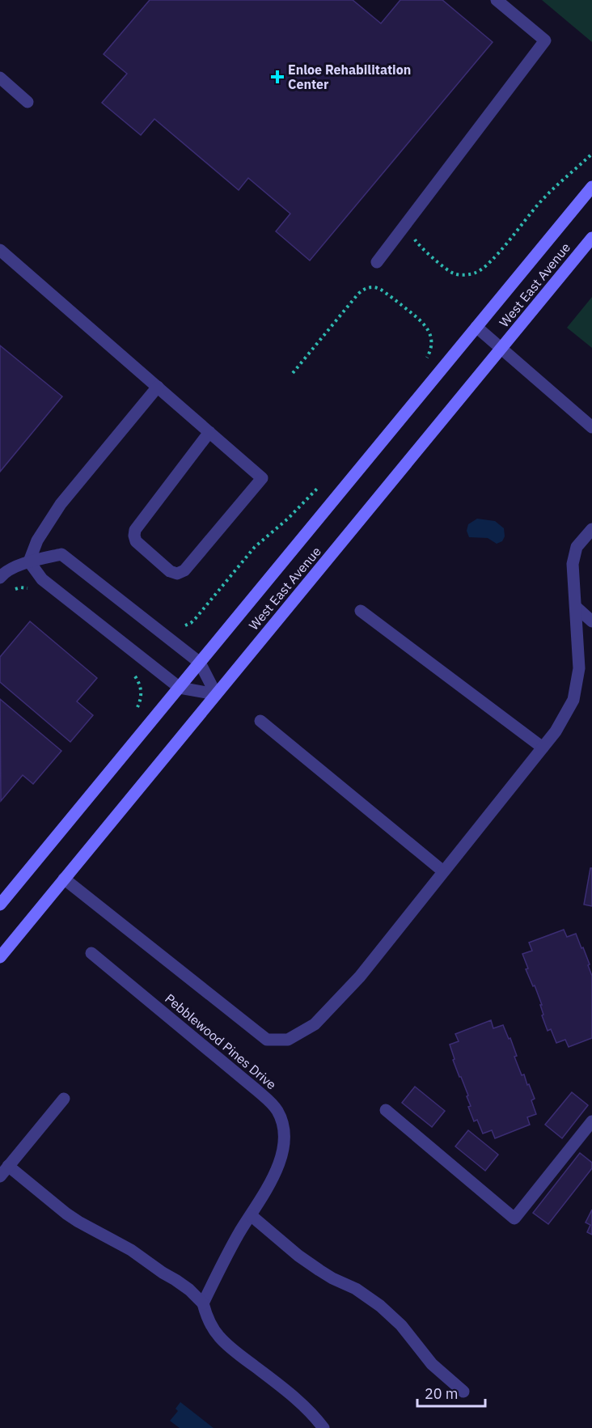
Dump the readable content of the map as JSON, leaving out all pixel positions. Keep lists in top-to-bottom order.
{
  "streets": {
    "main road": ["West East Avenue"],
    "street": ["Pebblewood Pines Drive"]
  },
  "places": {
    "health": ["Enloe Rehabilitation Center"]
  },
  "scale_bar": "20 m"
}
